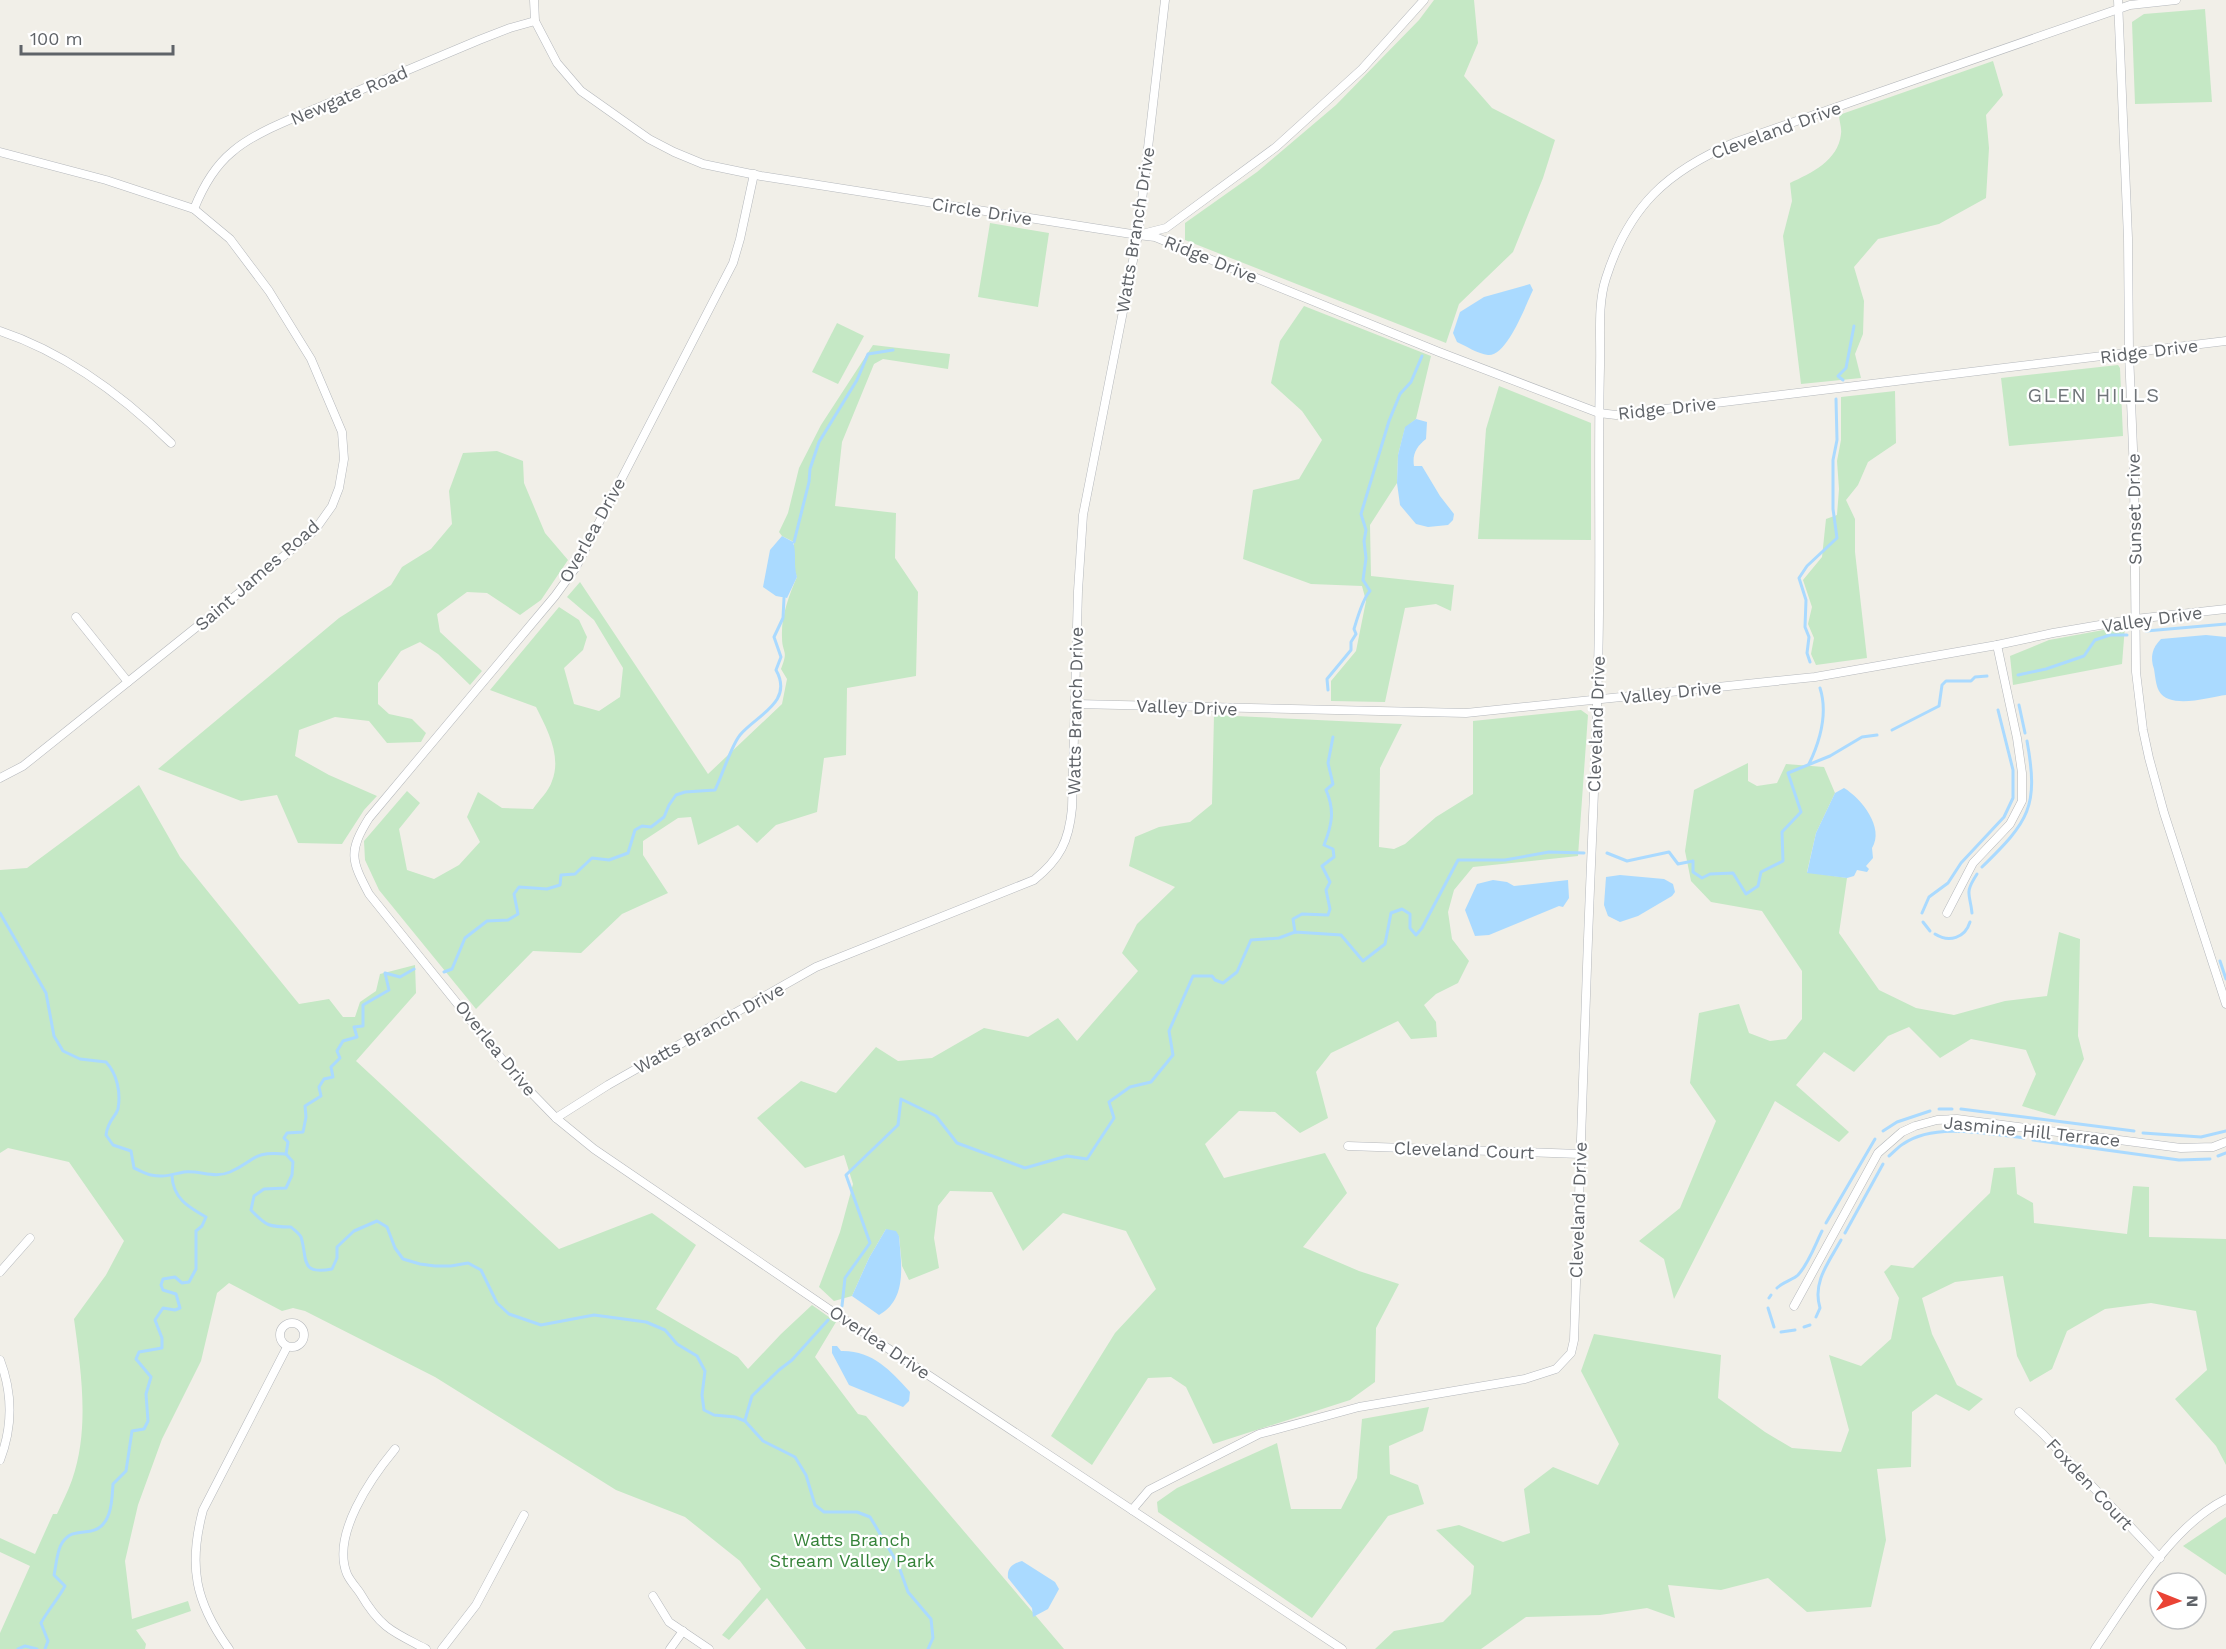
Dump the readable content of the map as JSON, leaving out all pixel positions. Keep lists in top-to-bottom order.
{
  "streets": {
    "street": [
      "Newgate Road",
      "Cleveland Drive",
      "Circle Drive",
      "Watts Branch Drive",
      "Ridge Drive",
      "Sunset Drive",
      "Overlea Drive",
      "Saint James Road",
      "Valley Drive",
      "Jasmine Hill Terrace",
      "Cleveland Court",
      "Foxden Court"
    ]
  },
  "crossings": [
    ["Newgate Road", "Circle Drive"],
    ["Newgate Road", "Saint James Road"],
    ["Cleveland Drive", "Ridge Drive"],
    ["Cleveland Drive", "Sunset Drive"],
    ["Cleveland Drive", "Overlea Drive"],
    ["Cleveland Drive", "Valley Drive"],
    ["Cleveland Drive", "Cleveland Court"],
    ["Circle Drive", "Watts Branch Drive"],
    ["Circle Drive", "Ridge Drive"],
    ["Circle Drive", "Overlea Drive"],
    ["Watts Branch Drive", "Ridge Drive"],
    ["Watts Branch Drive", "Overlea Drive"],
    ["Watts Branch Drive", "Valley Drive"],
    ["Ridge Drive", "Sunset Drive"],
    ["Sunset Drive", "Valley Drive"]
  ],
  "districts": ["GLEN HILLS"],
  "parks": ["Watts Branch Stream Valley Park"],
  "scale_bar": "100 m",
  "north": "right"
}
